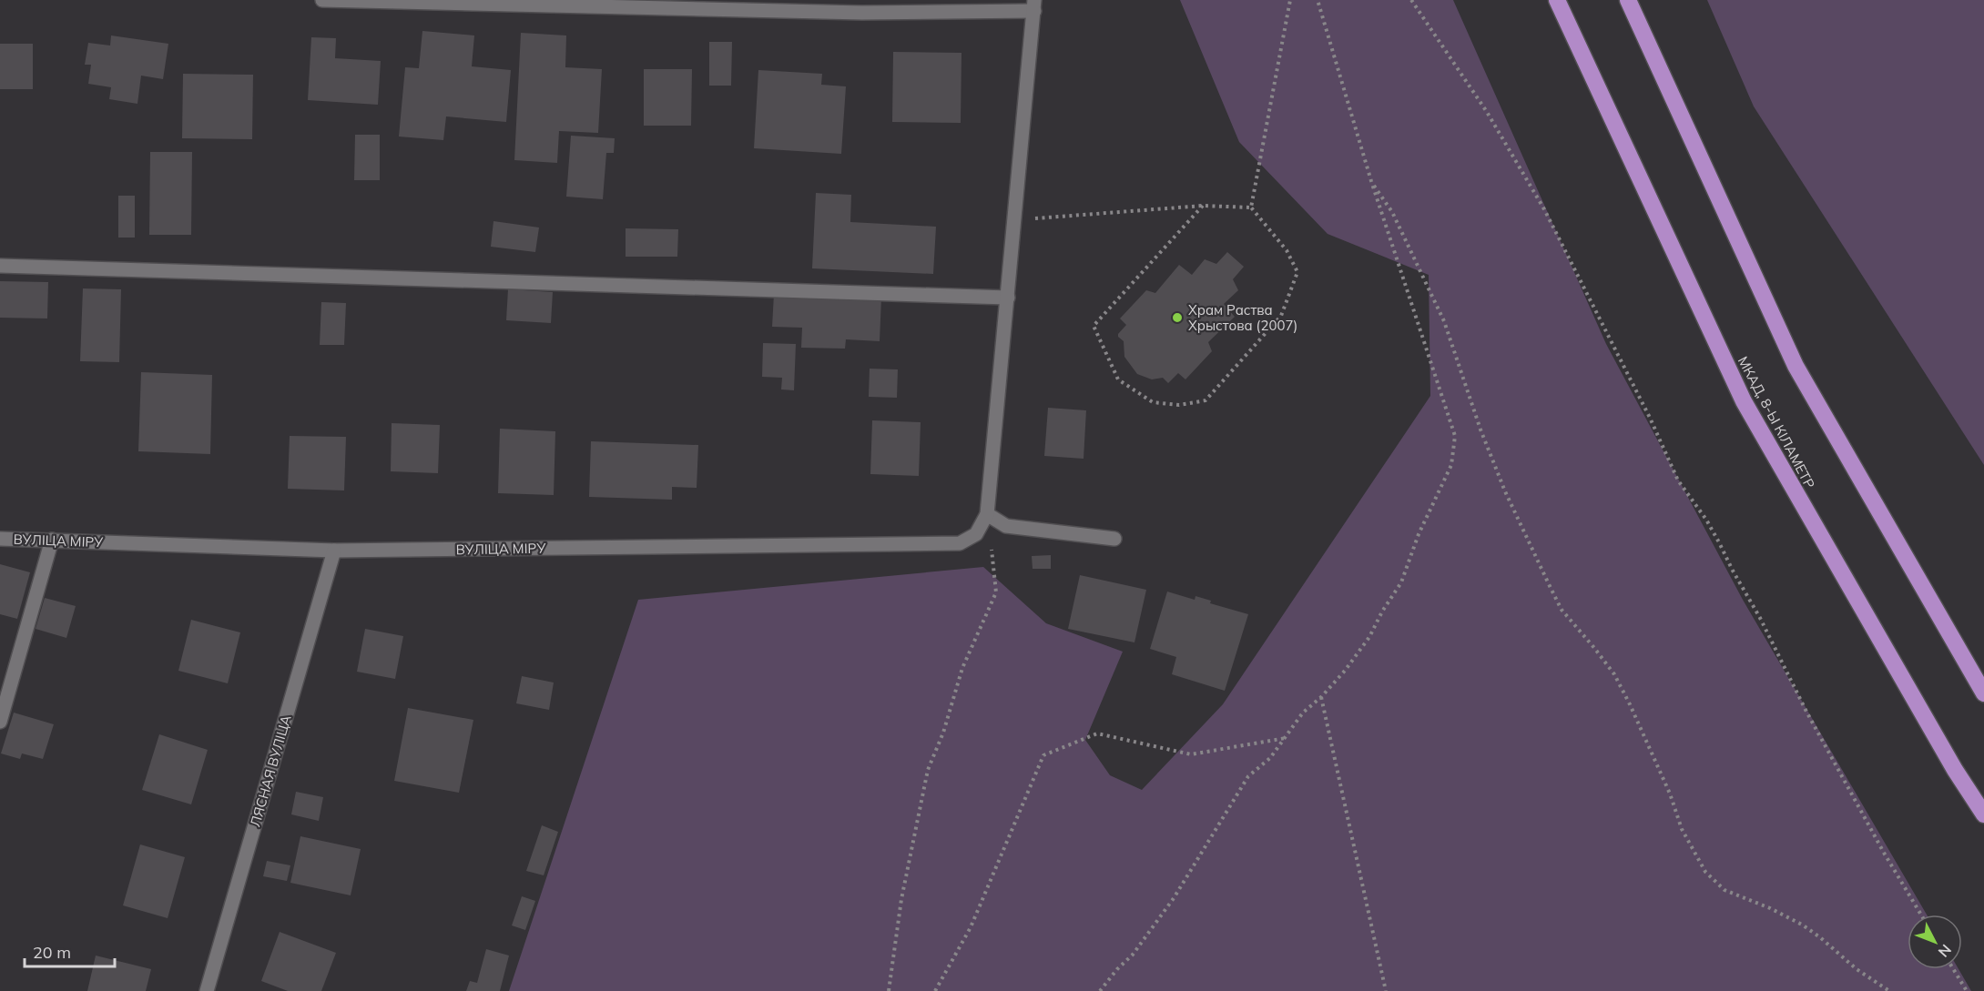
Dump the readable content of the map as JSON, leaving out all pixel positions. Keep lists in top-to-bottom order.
{
  "streets": {
    "highway": ["МКАД, 8-Ы КІЛАМЕТР"],
    "street": ["ВУЛІЦА МІРУ", "ЛЯСНАЯ ВУЛІЦА"]
  },
  "crossings": [
    ["ВУЛІЦА МІРУ", "ЛЯСНАЯ ВУЛІЦА"]
  ],
  "places": ["Храм Раства Хрыстова (2007)"],
  "scale_bar": "20 m",
  "north": "bottom right"
}
